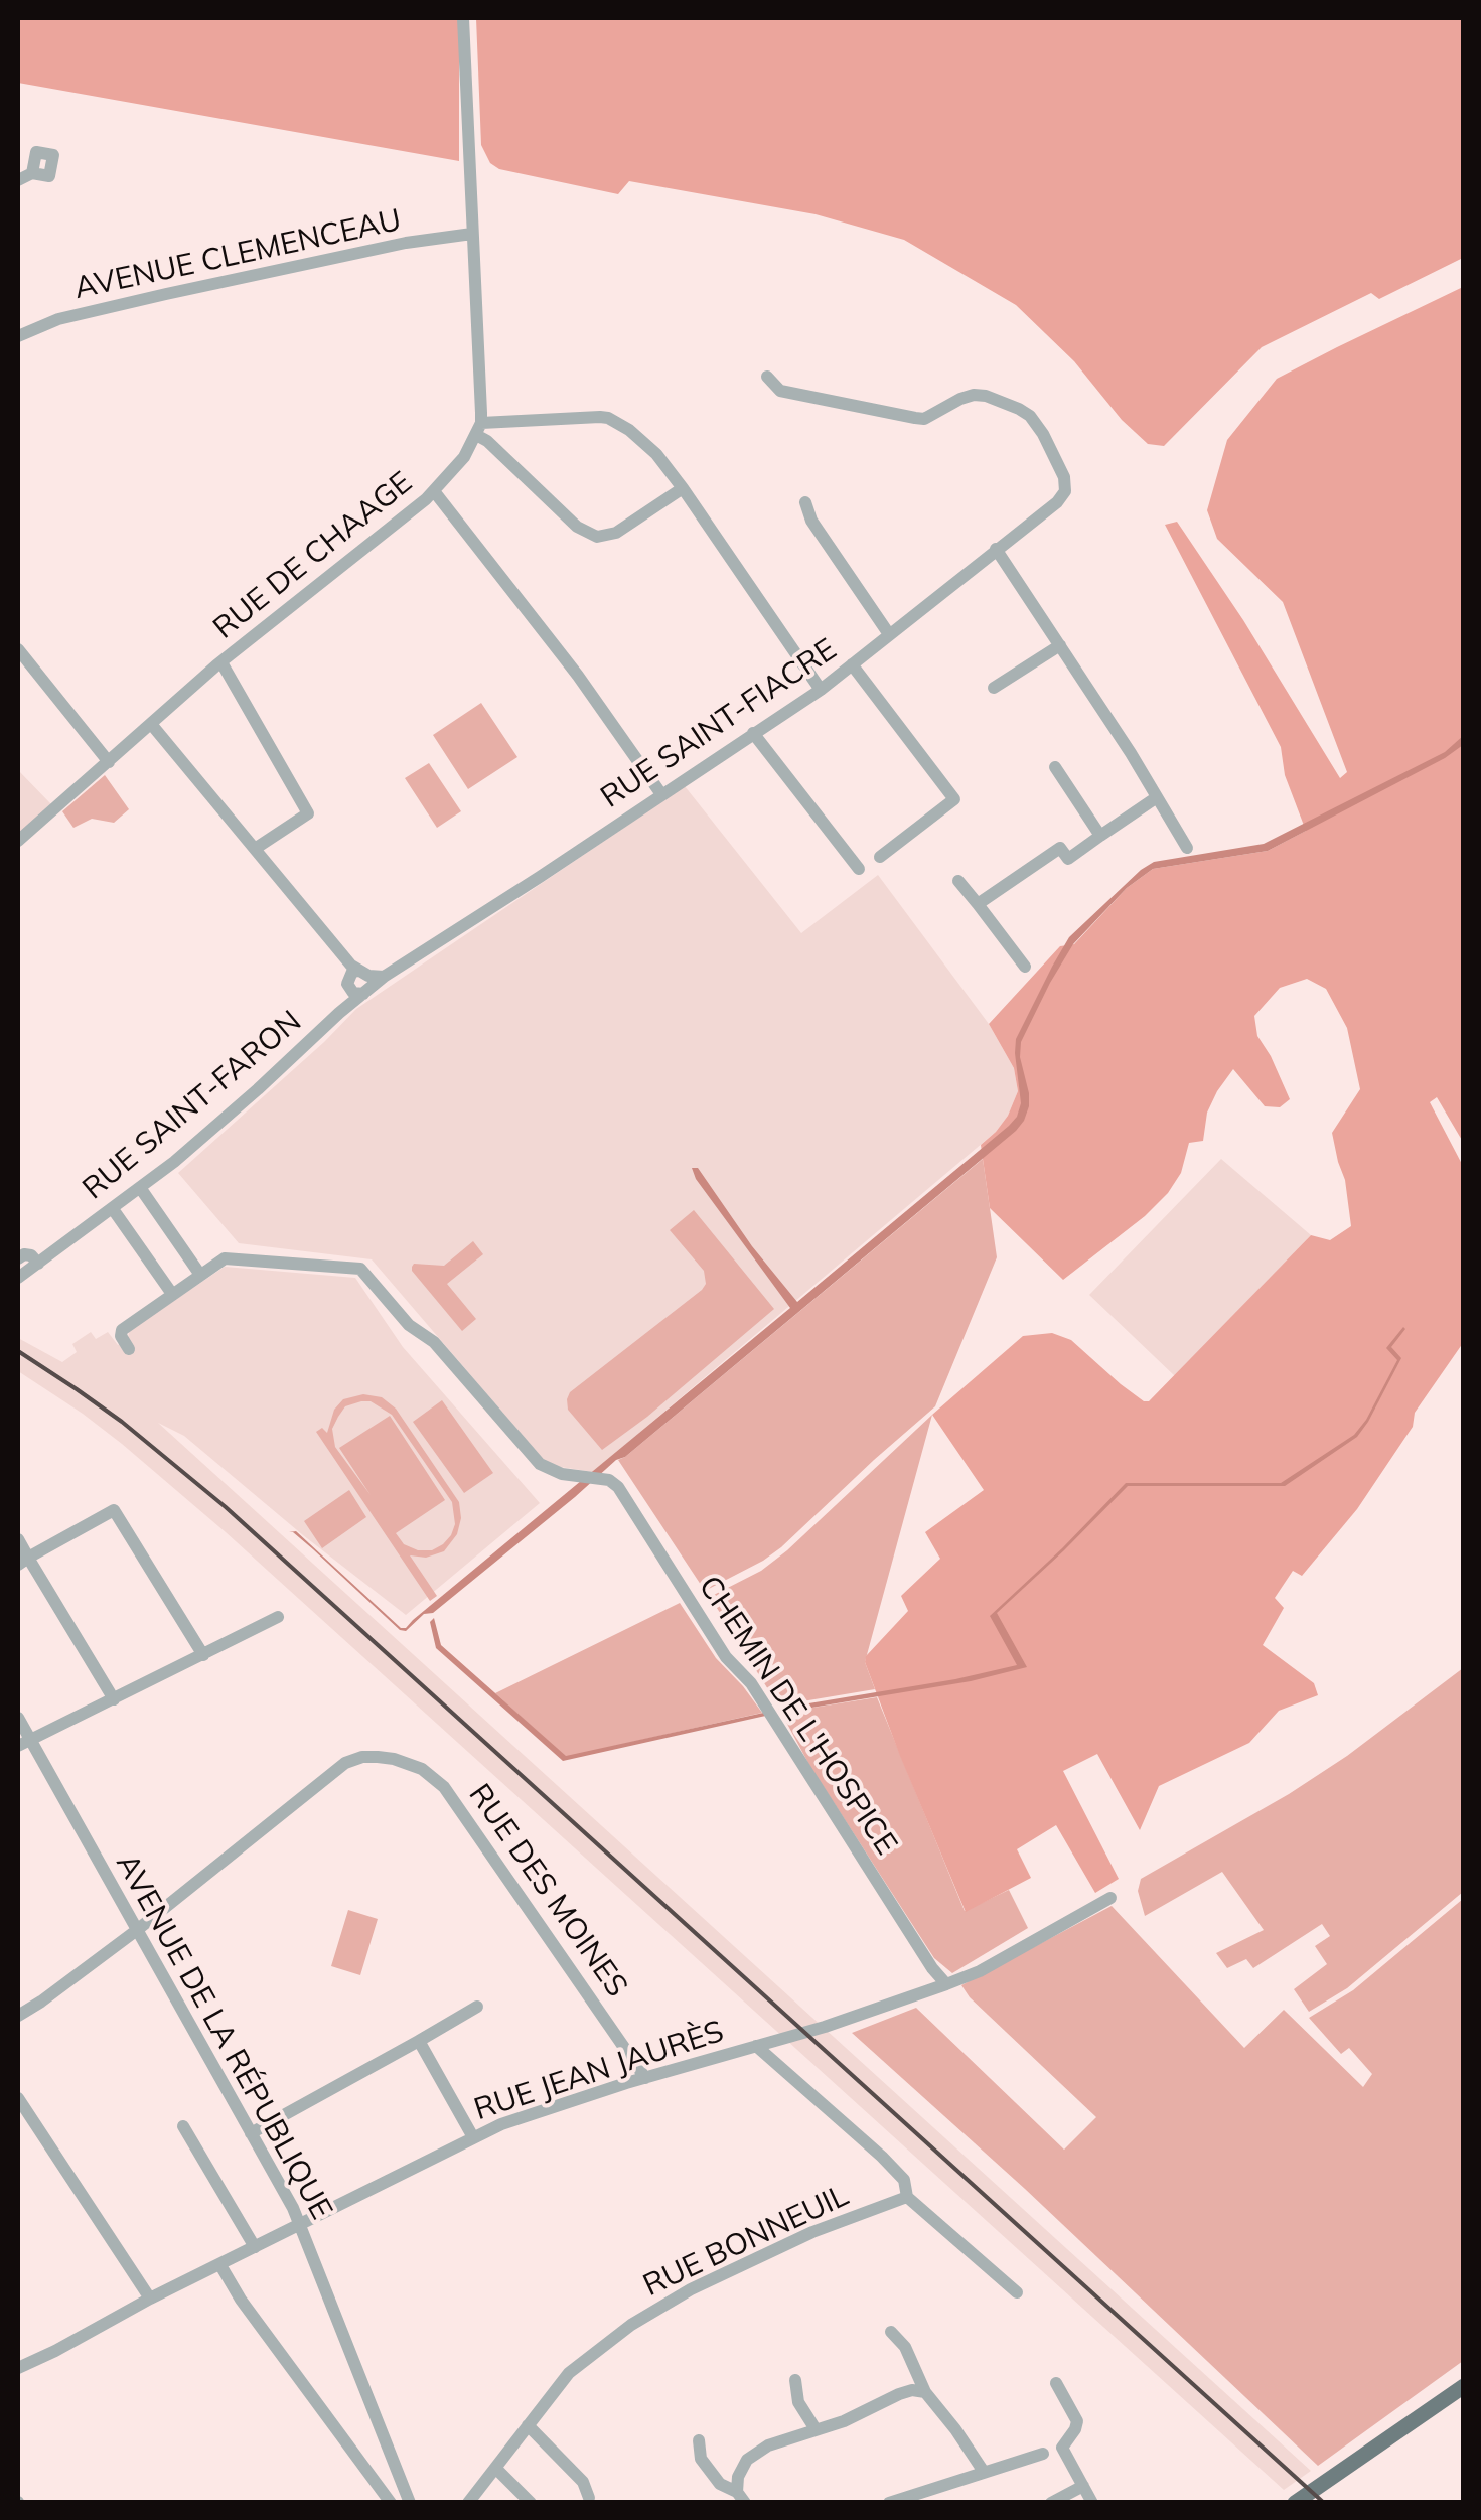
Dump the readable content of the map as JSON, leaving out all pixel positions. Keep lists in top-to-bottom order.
{
  "streets": {
    "street": [
      "AVENUE CLEMENCEAU",
      "RUE DE CHAAGE",
      "RUE SAINT-FIACRE",
      "RUE SAINT-FARON",
      "CHEMIN DE L'HOSPICE",
      "RUE DES MOINES",
      "AVENUE DE LA RÉPUBLIQUE",
      "RUE JEAN JAURÈS",
      "RUE BONNEUIL"
    ]
  },
  "crossings": [
    ["RUE SAINT-FIACRE", "RUE SAINT-FARON"],
    ["CHEMIN DE L'HOSPICE", "RUE JEAN JAURÈS"],
    ["RUE DES MOINES", "AVENUE DE LA RÉPUBLIQUE"],
    ["RUE DES MOINES", "RUE JEAN JAURÈS"],
    ["AVENUE DE LA RÉPUBLIQUE", "RUE JEAN JAURÈS"],
    ["RUE JEAN JAURÈS", "RUE BONNEUIL"]
  ]
}
